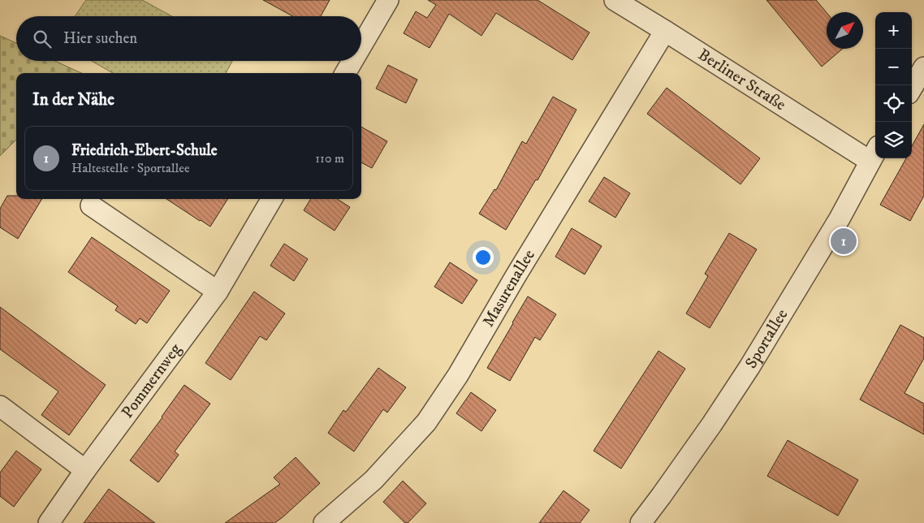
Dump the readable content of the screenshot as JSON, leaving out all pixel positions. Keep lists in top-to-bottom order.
{
  "streets": {
    "street": [
      "Berliner Straße",
      "Masurenallee",
      "Sportallee",
      "Pommernweg"
    ]
  },
  "crossings": [
    ["Berliner Straße", "Masurenallee"],
    ["Berliner Straße", "Sportallee"]
  ],
  "north": "top right",
  "page": {
    "map_buttons": ["+", "−"],
    "search": "Hier suchen",
    "heading": "In der Nähe",
    "list": [
      {
        "mark": "1",
        "name": "Friedrich-Ebert-Schule",
        "note": "Haltestelle · Sportallee",
        "value": "110 m"
      }
    ],
    "pins": "1"
  }
}
